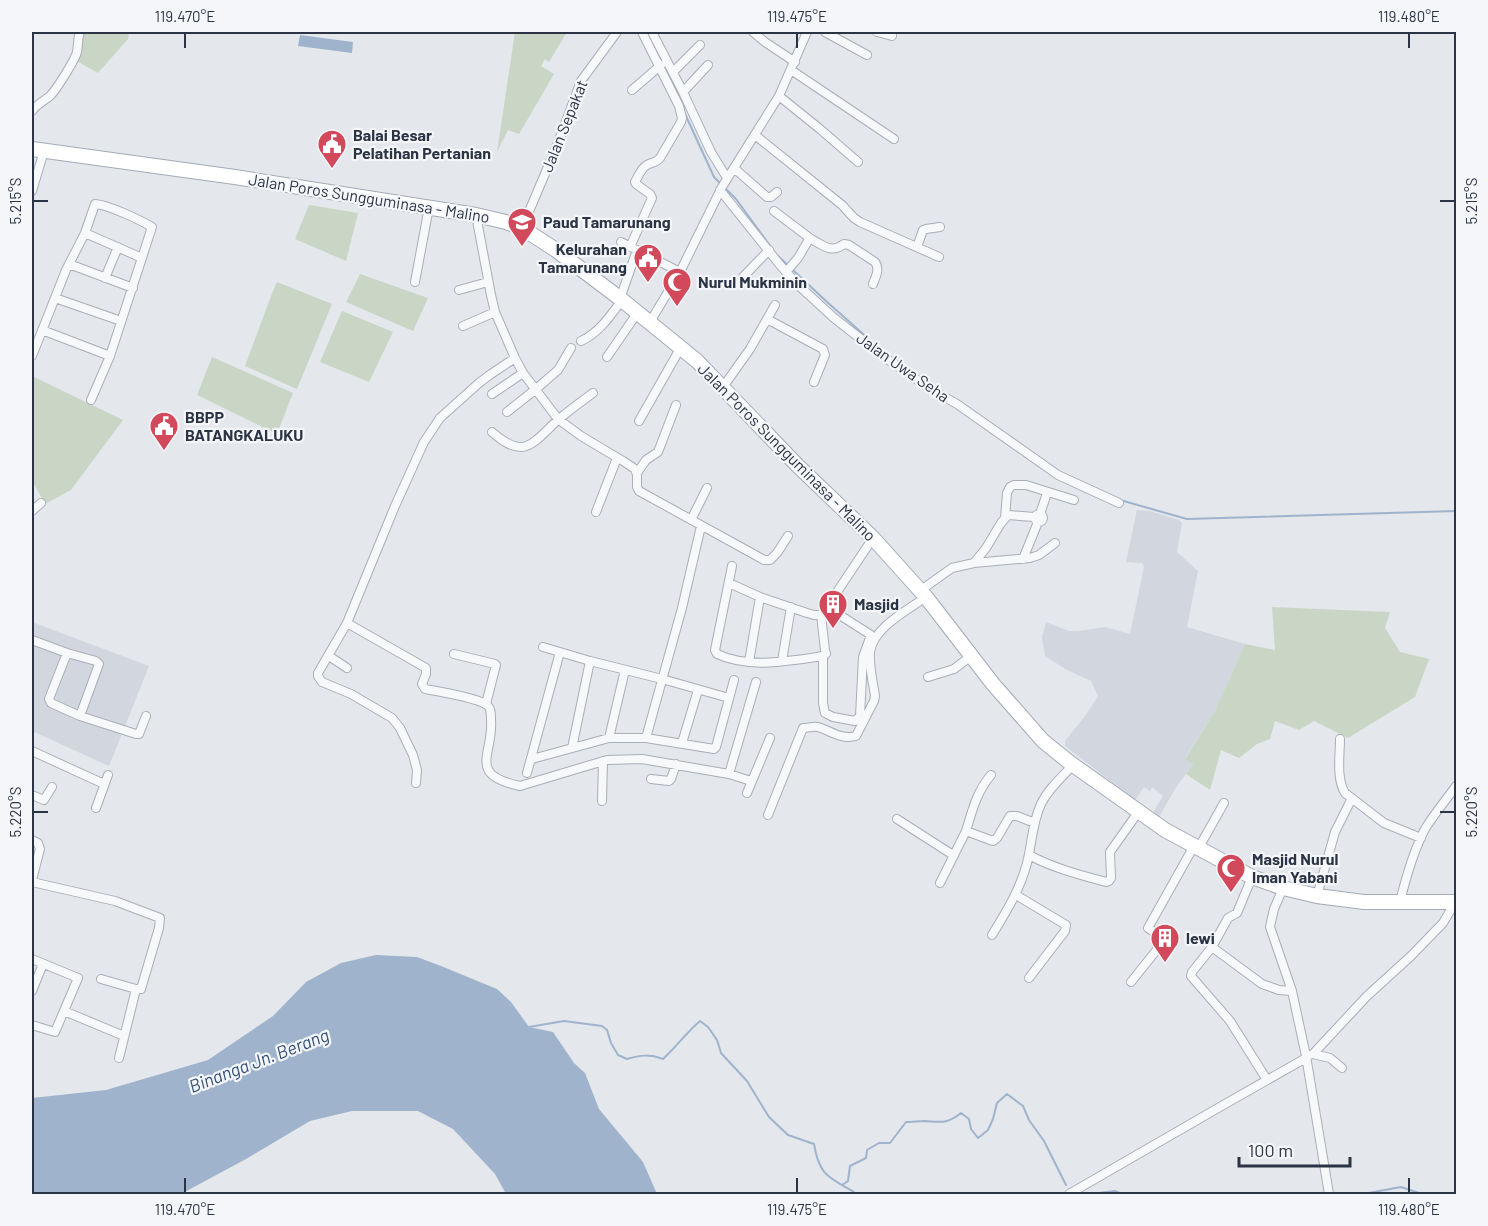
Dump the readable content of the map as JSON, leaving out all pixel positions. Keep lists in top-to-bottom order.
{
  "streets": {
    "main road": ["Jalan Poros Sungguminasa - Malino"],
    "street": ["Jalan Sepakat", "Jalan Uwa Seha"]
  },
  "crossings": [
    ["Jalan Sepakat", "Jalan Poros Sungguminasa - Malino"]
  ],
  "water": ["Binanga Jn. Berang"],
  "places": {
    "public building": ["Balai Besar Pelatihan Pertanian", "Kelurahan Tamarunang", "BBPP BATANGKALUKU"],
    "school or university": ["Paud Tamarunang"],
    "mosque": ["Nurul Mukminin", "Masjid Nurul Iman Yabani"],
    "building": ["Masjid", "lewi"]
  },
  "scale_bar": "100 m",
  "coordinates": [
    "119.470°E",
    "119.475°E",
    "119.480°E",
    "5.215°S",
    "5.220°S"
  ]
}
